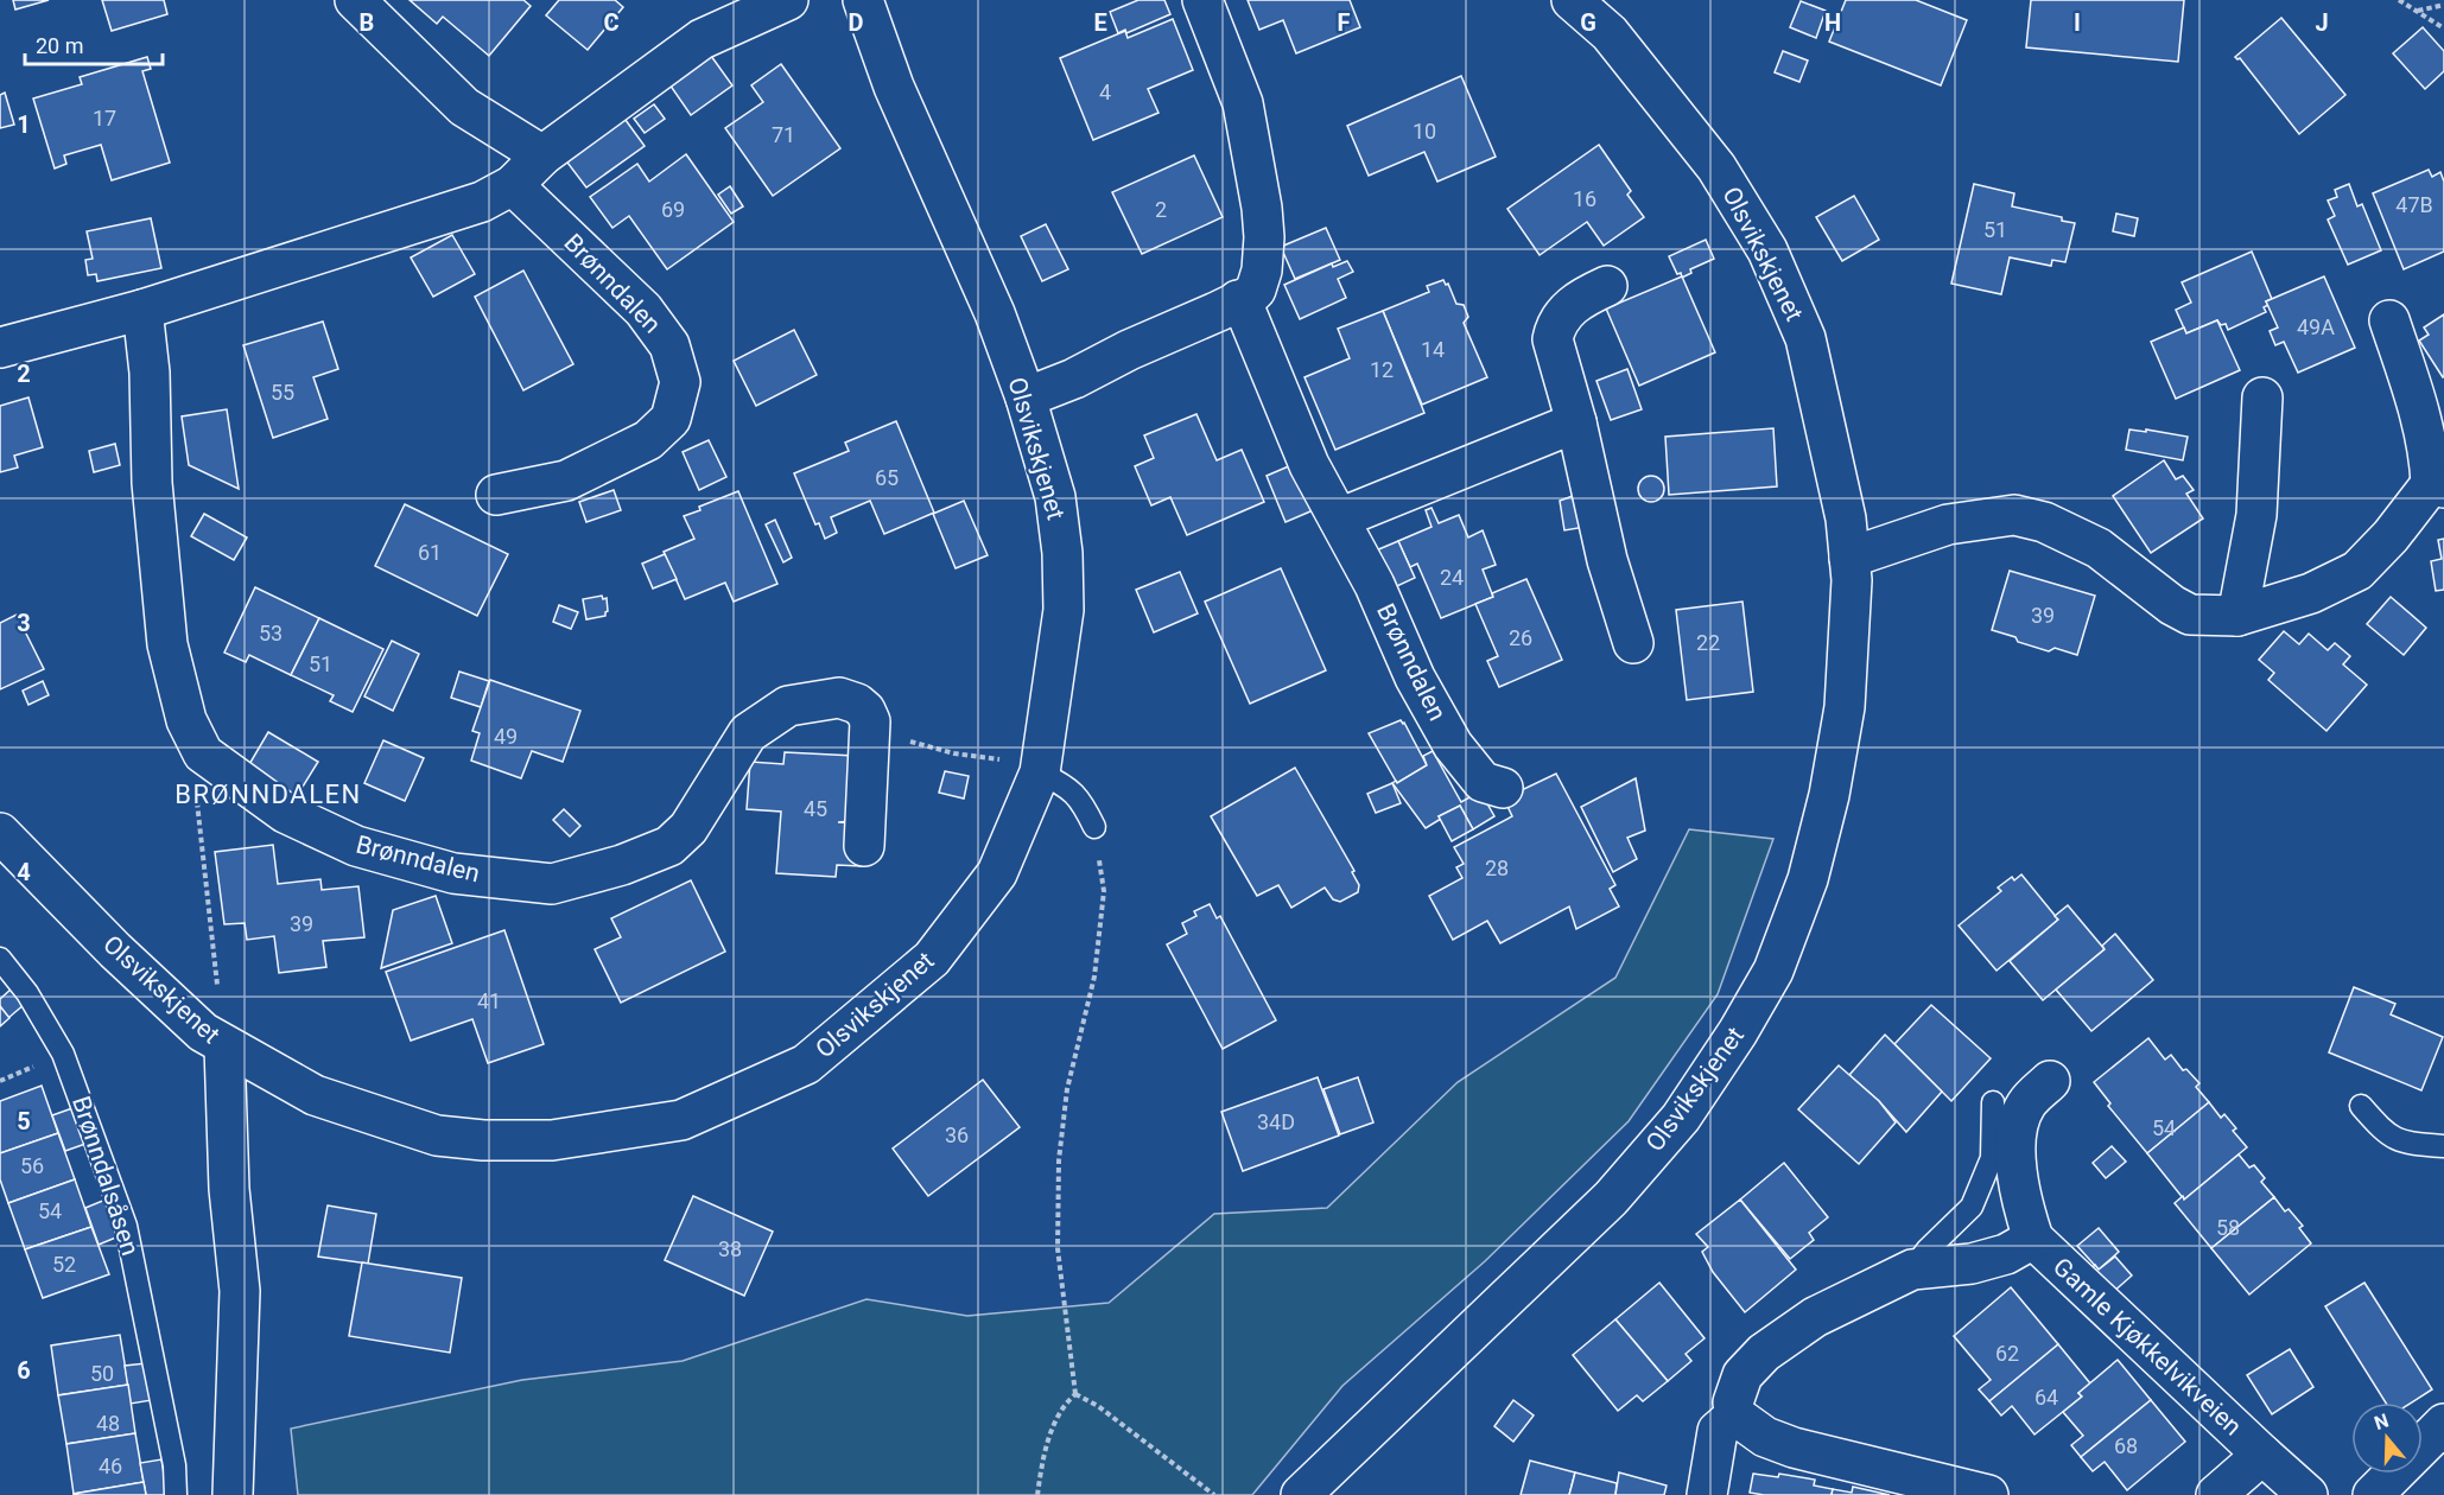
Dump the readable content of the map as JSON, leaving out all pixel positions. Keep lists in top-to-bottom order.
{
  "streets": {
    "street": ["Olsvikskjenet", "Brønndalen", "Gamle Kjøkkelvikveien"],
    "lane": ["Brønndalsåsen"]
  },
  "districts": ["BRØNNDALEN"],
  "house_numbers": [
    "4",
    "17",
    "10",
    "71",
    "16",
    "47B",
    "69",
    "2",
    "51",
    "49A",
    "14",
    "12",
    "55",
    "65",
    "61",
    "24",
    "39",
    "53",
    "26",
    "22",
    "51",
    "49",
    "45",
    "28",
    "39",
    "41",
    "34D",
    "54",
    "36",
    "56",
    "54",
    "58",
    "38",
    "52",
    "62",
    "50",
    "64",
    "48",
    "68",
    "46"
  ],
  "scale_bar": "20 m",
  "north": "top",
  "grid": {
    "columns": [
      "B",
      "C",
      "D",
      "E",
      "F",
      "G",
      "H",
      "I",
      "J"
    ],
    "rows": [
      "1",
      "2",
      "3",
      "4",
      "5",
      "6"
    ]
  }
}
